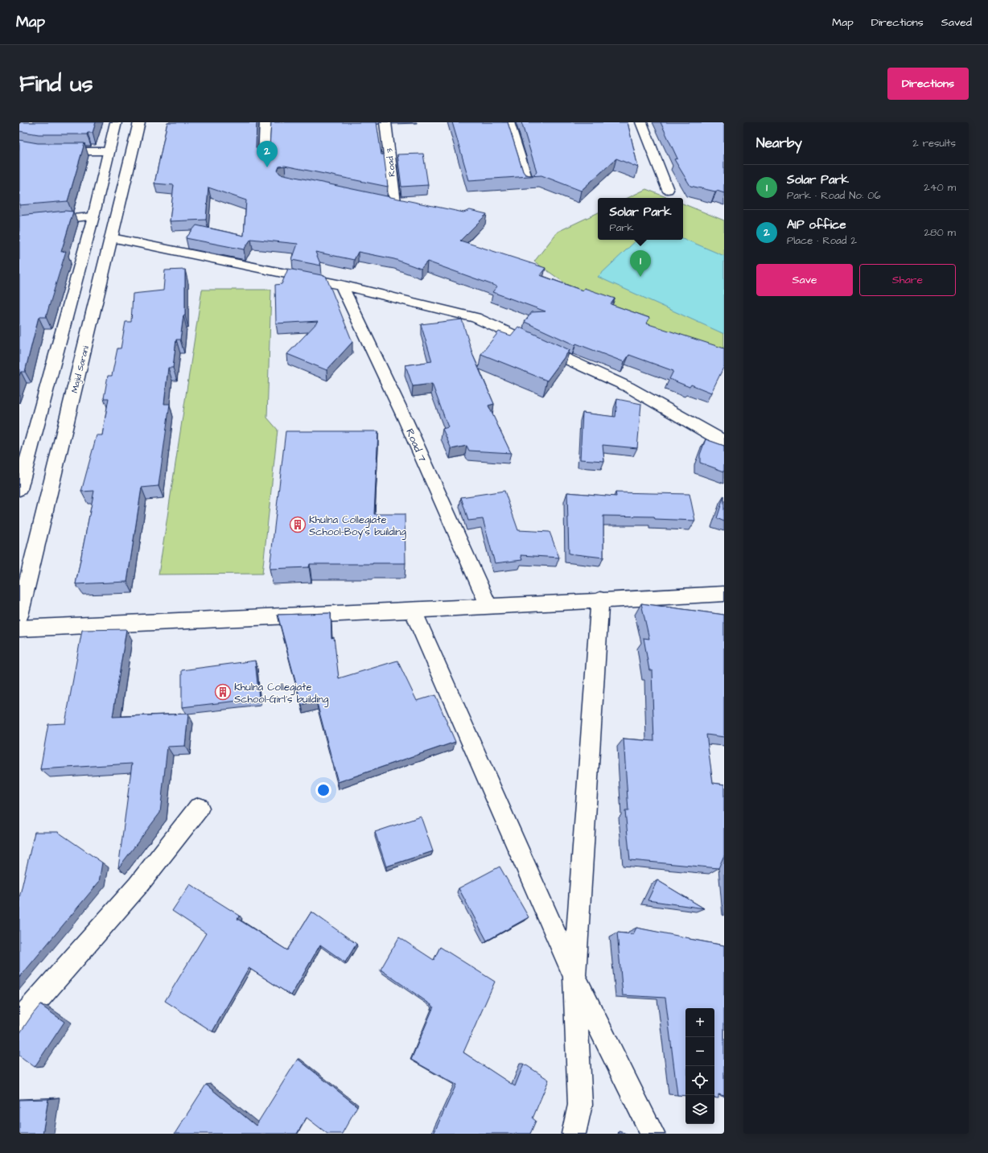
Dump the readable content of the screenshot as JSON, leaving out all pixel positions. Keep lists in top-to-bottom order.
{
  "streets": {
    "street": ["Road 3", "Majid Sarani", "Road 7"]
  },
  "places": {
    "building": ["Khulna Collegiate School-Boy's building", "Khulna Collegiate School-Girl's building"]
  },
  "page": {
    "header": "Map",
    "nav": ["Map", "Directions", "Saved"],
    "buttons": [
      "Directions",
      ["Save", "Share"]
    ],
    "title": "Find us",
    "heading": ["Nearby", "2 results"],
    "pins": ["2", "1"],
    "list": [
      {
        "mark": "1",
        "name": "Solar Park",
        "note": "Park · Road No: 06",
        "value": "240 m"
      },
      {
        "mark": "2",
        "name": "AIP office",
        "note": "Place · Road 2",
        "value": "280 m"
      }
    ],
    "popup": ["Solar Park", "Park"],
    "map_buttons": ["+", "−"]
  }
}
